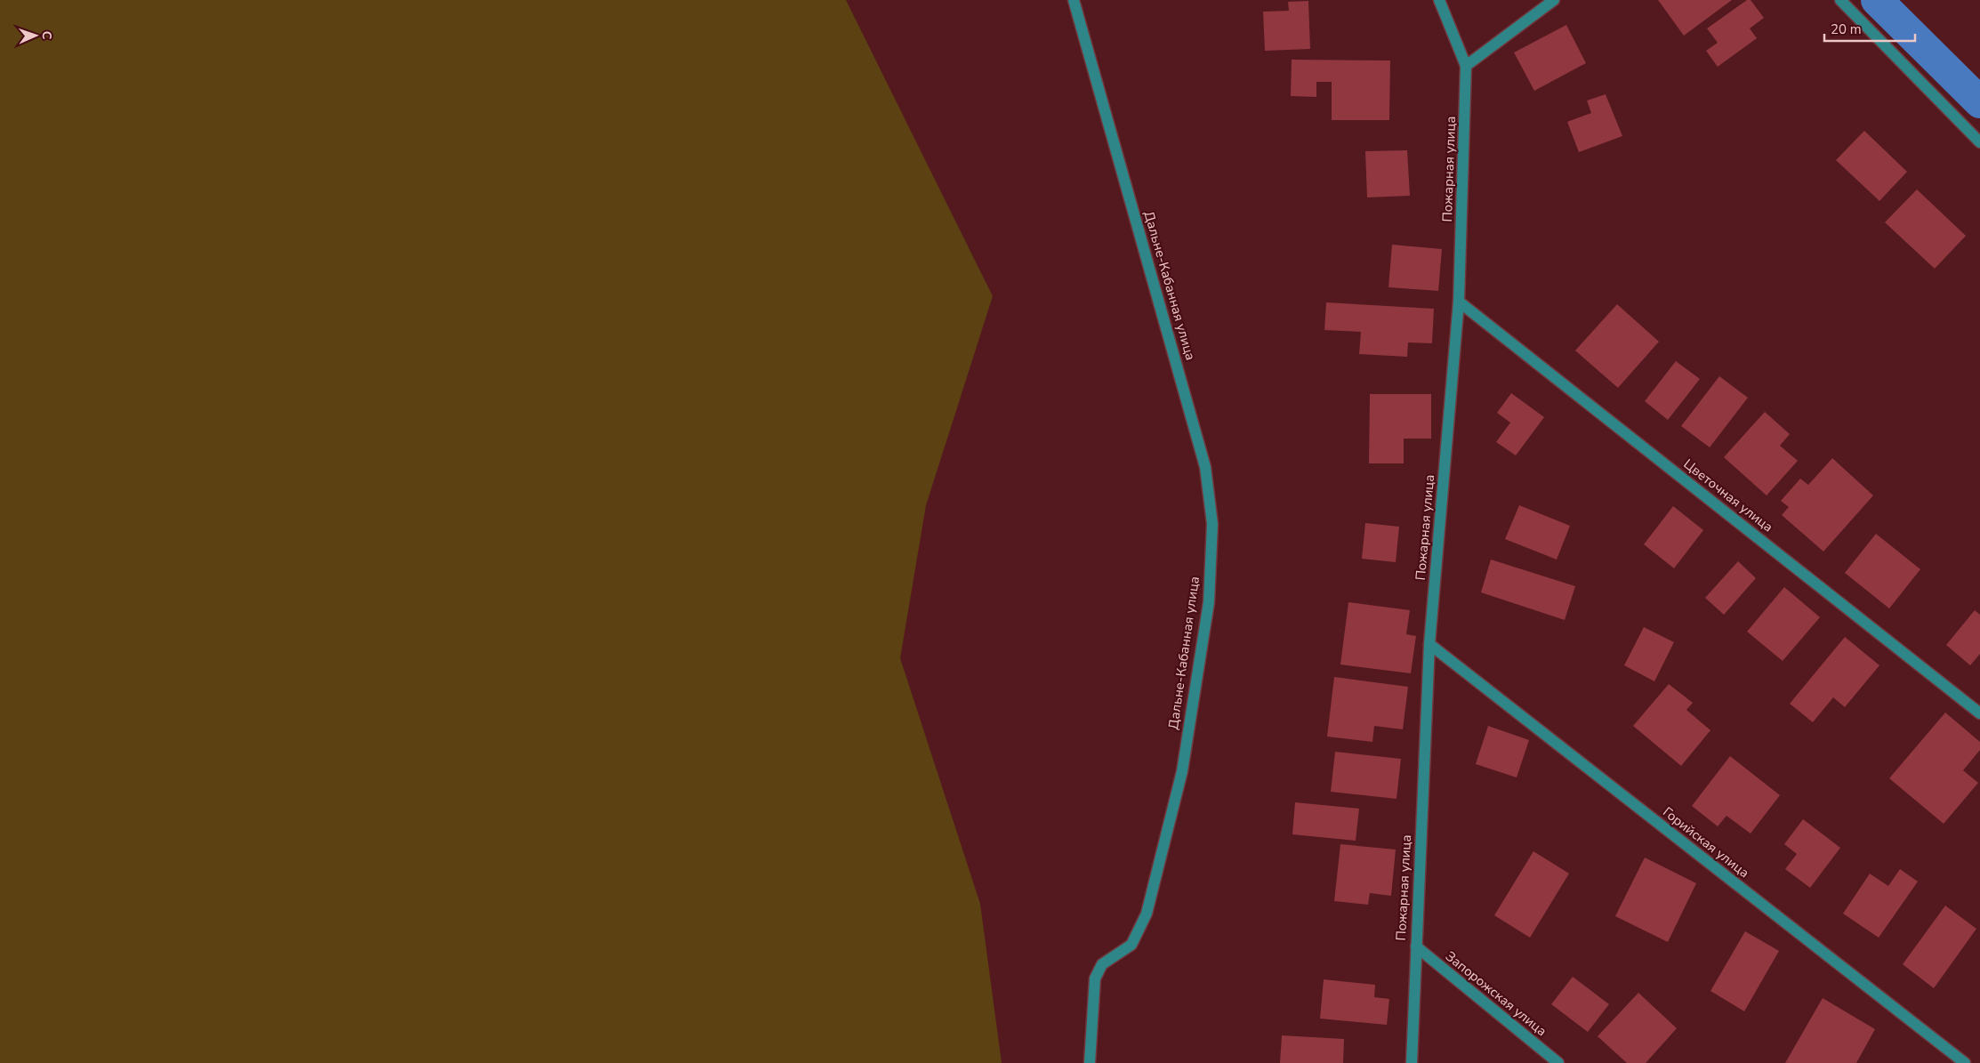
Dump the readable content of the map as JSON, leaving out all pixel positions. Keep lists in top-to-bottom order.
{
  "streets": {
    "street": [
      "Пожарная улица",
      "Дальне-Кабанная улица",
      "Цветочная улица",
      "Горийская улица",
      "Запорожская улица"
    ]
  },
  "crossings": [
    ["Пожарная улица", "Цветочная улица"],
    ["Пожарная улица", "Горийская улица"],
    ["Пожарная улица", "Запорожская улица"]
  ],
  "scale_bar": "20 m",
  "north": "right"
}
